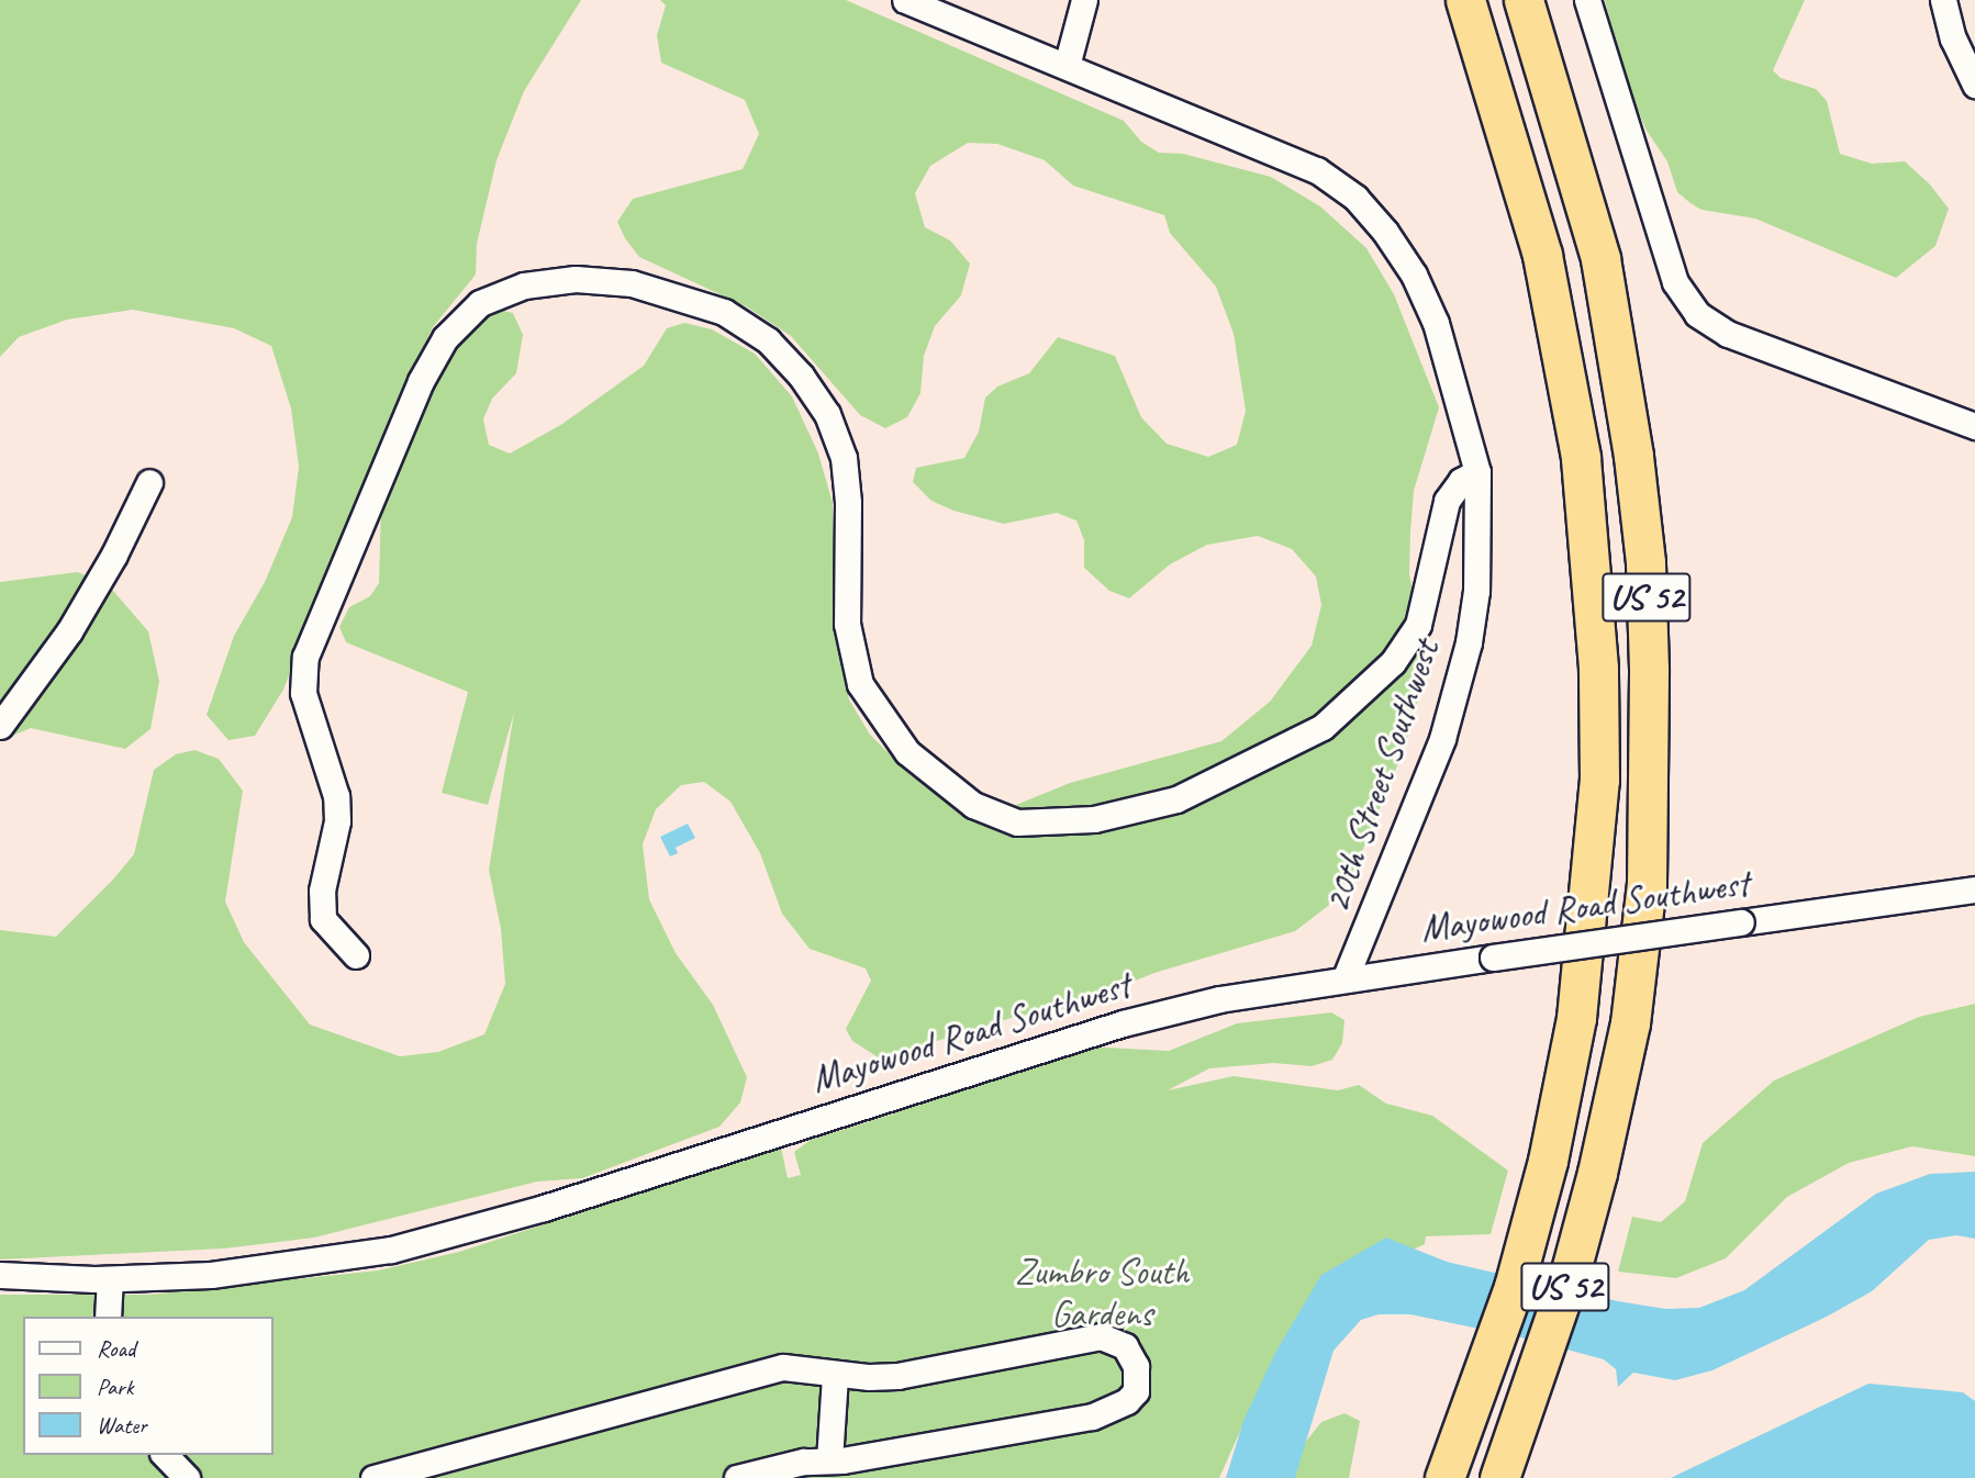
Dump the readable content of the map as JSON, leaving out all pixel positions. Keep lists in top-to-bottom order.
{
  "streets": {
    "highway": ["US 52"],
    "street": ["20th Street Southwest", "Mayowood Road Southwest"]
  },
  "crossings": [
    ["20th Street Southwest", "Mayowood Road Southwest"]
  ],
  "parks": ["Zumbro South Gardens"],
  "legend": ["Road", "Park", "Water"]
}
